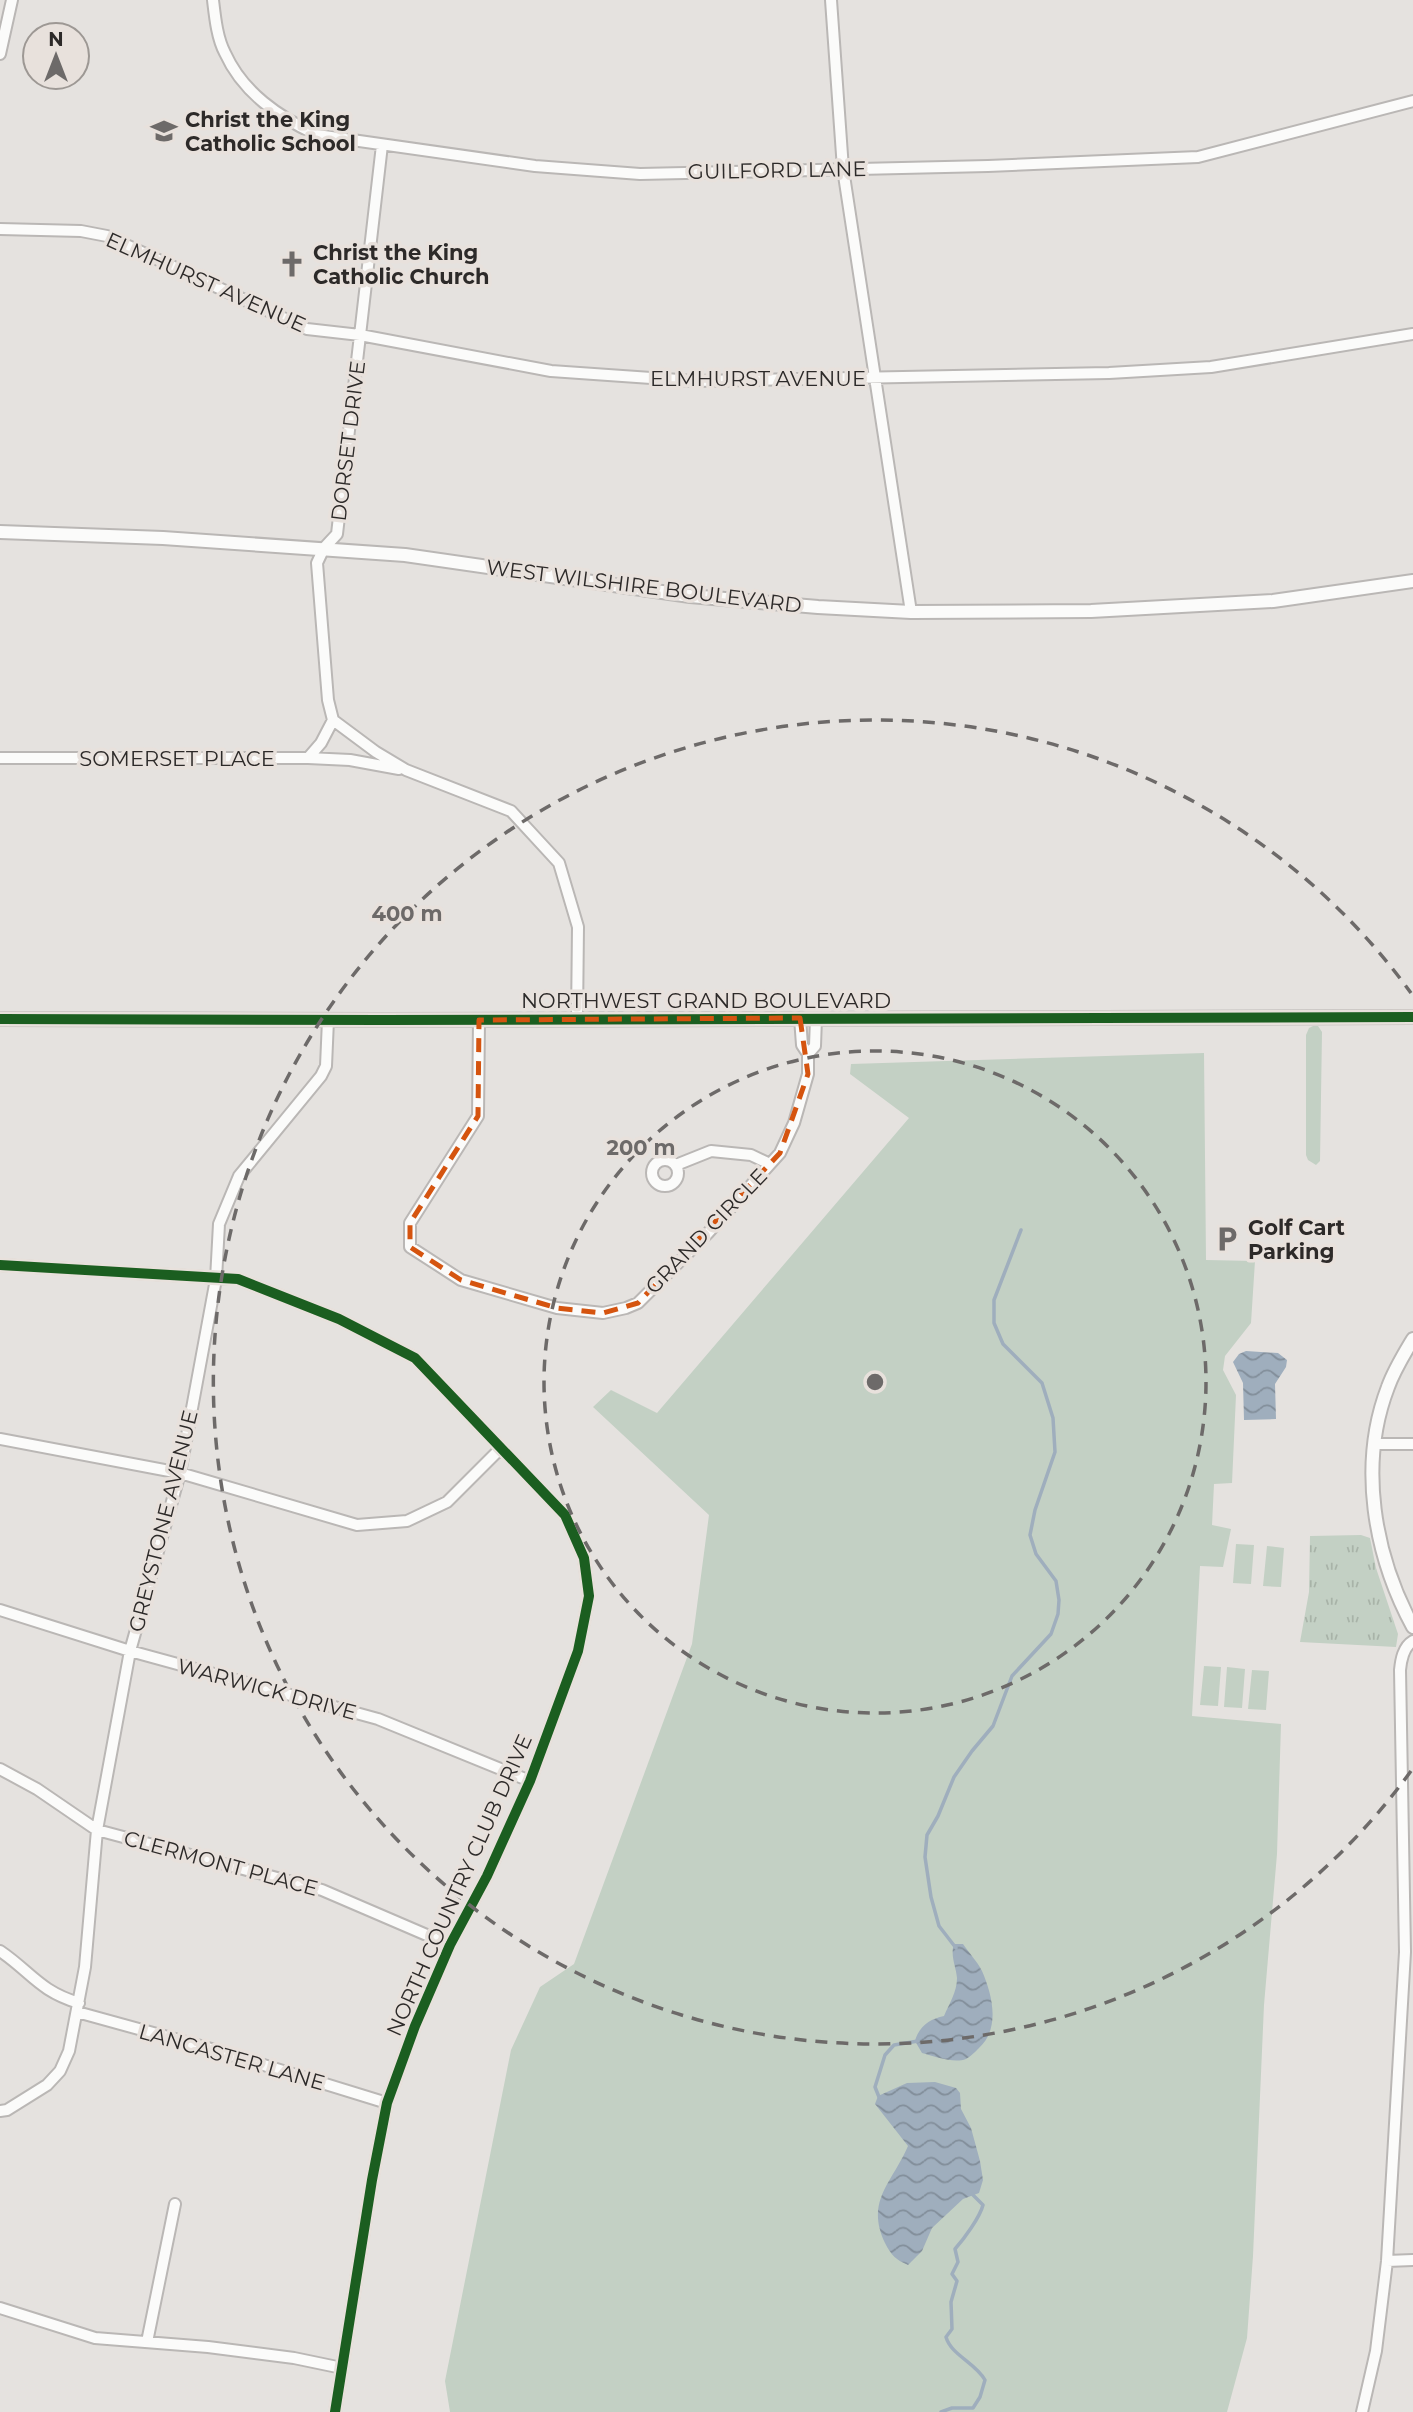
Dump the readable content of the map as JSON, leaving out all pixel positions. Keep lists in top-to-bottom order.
{
  "streets": {
    "street": [
      "GUILFORD LANE",
      "ELMHURST AVENUE",
      "DORSET DRIVE",
      "WEST WILSHIRE BOULEVARD",
      "SOMERSET PLACE",
      "NORTHWEST GRAND BOULEVARD",
      "GRAND CIRCLE",
      "GREYSTONE AVENUE",
      "WARWICK DRIVE",
      "CLERMONT PLACE",
      "NORTH COUNTRY CLUB DRIVE",
      "LANCASTER LANE"
    ]
  },
  "crossings": [
    ["GUILFORD LANE", "DORSET DRIVE"],
    ["ELMHURST AVENUE", "DORSET DRIVE"],
    ["DORSET DRIVE", "WEST WILSHIRE BOULEVARD"],
    ["NORTHWEST GRAND BOULEVARD", "GRAND CIRCLE"],
    ["NORTHWEST GRAND BOULEVARD", "GREYSTONE AVENUE"],
    ["GREYSTONE AVENUE", "WARWICK DRIVE"],
    ["GREYSTONE AVENUE", "CLERMONT PLACE"],
    ["GREYSTONE AVENUE", "NORTH COUNTRY CLUB DRIVE"],
    ["GREYSTONE AVENUE", "LANCASTER LANE"],
    ["WARWICK DRIVE", "NORTH COUNTRY CLUB DRIVE"],
    ["CLERMONT PLACE", "NORTH COUNTRY CLUB DRIVE"],
    ["NORTH COUNTRY CLUB DRIVE", "LANCASTER LANE"]
  ],
  "places": {
    "school or university": ["Christ the King Catholic School"],
    "church": ["Christ the King Catholic Church"],
    "parking": ["Golf Cart Parking"]
  },
  "north": "top",
  "rings": ["400 m", "200 m"]
}
